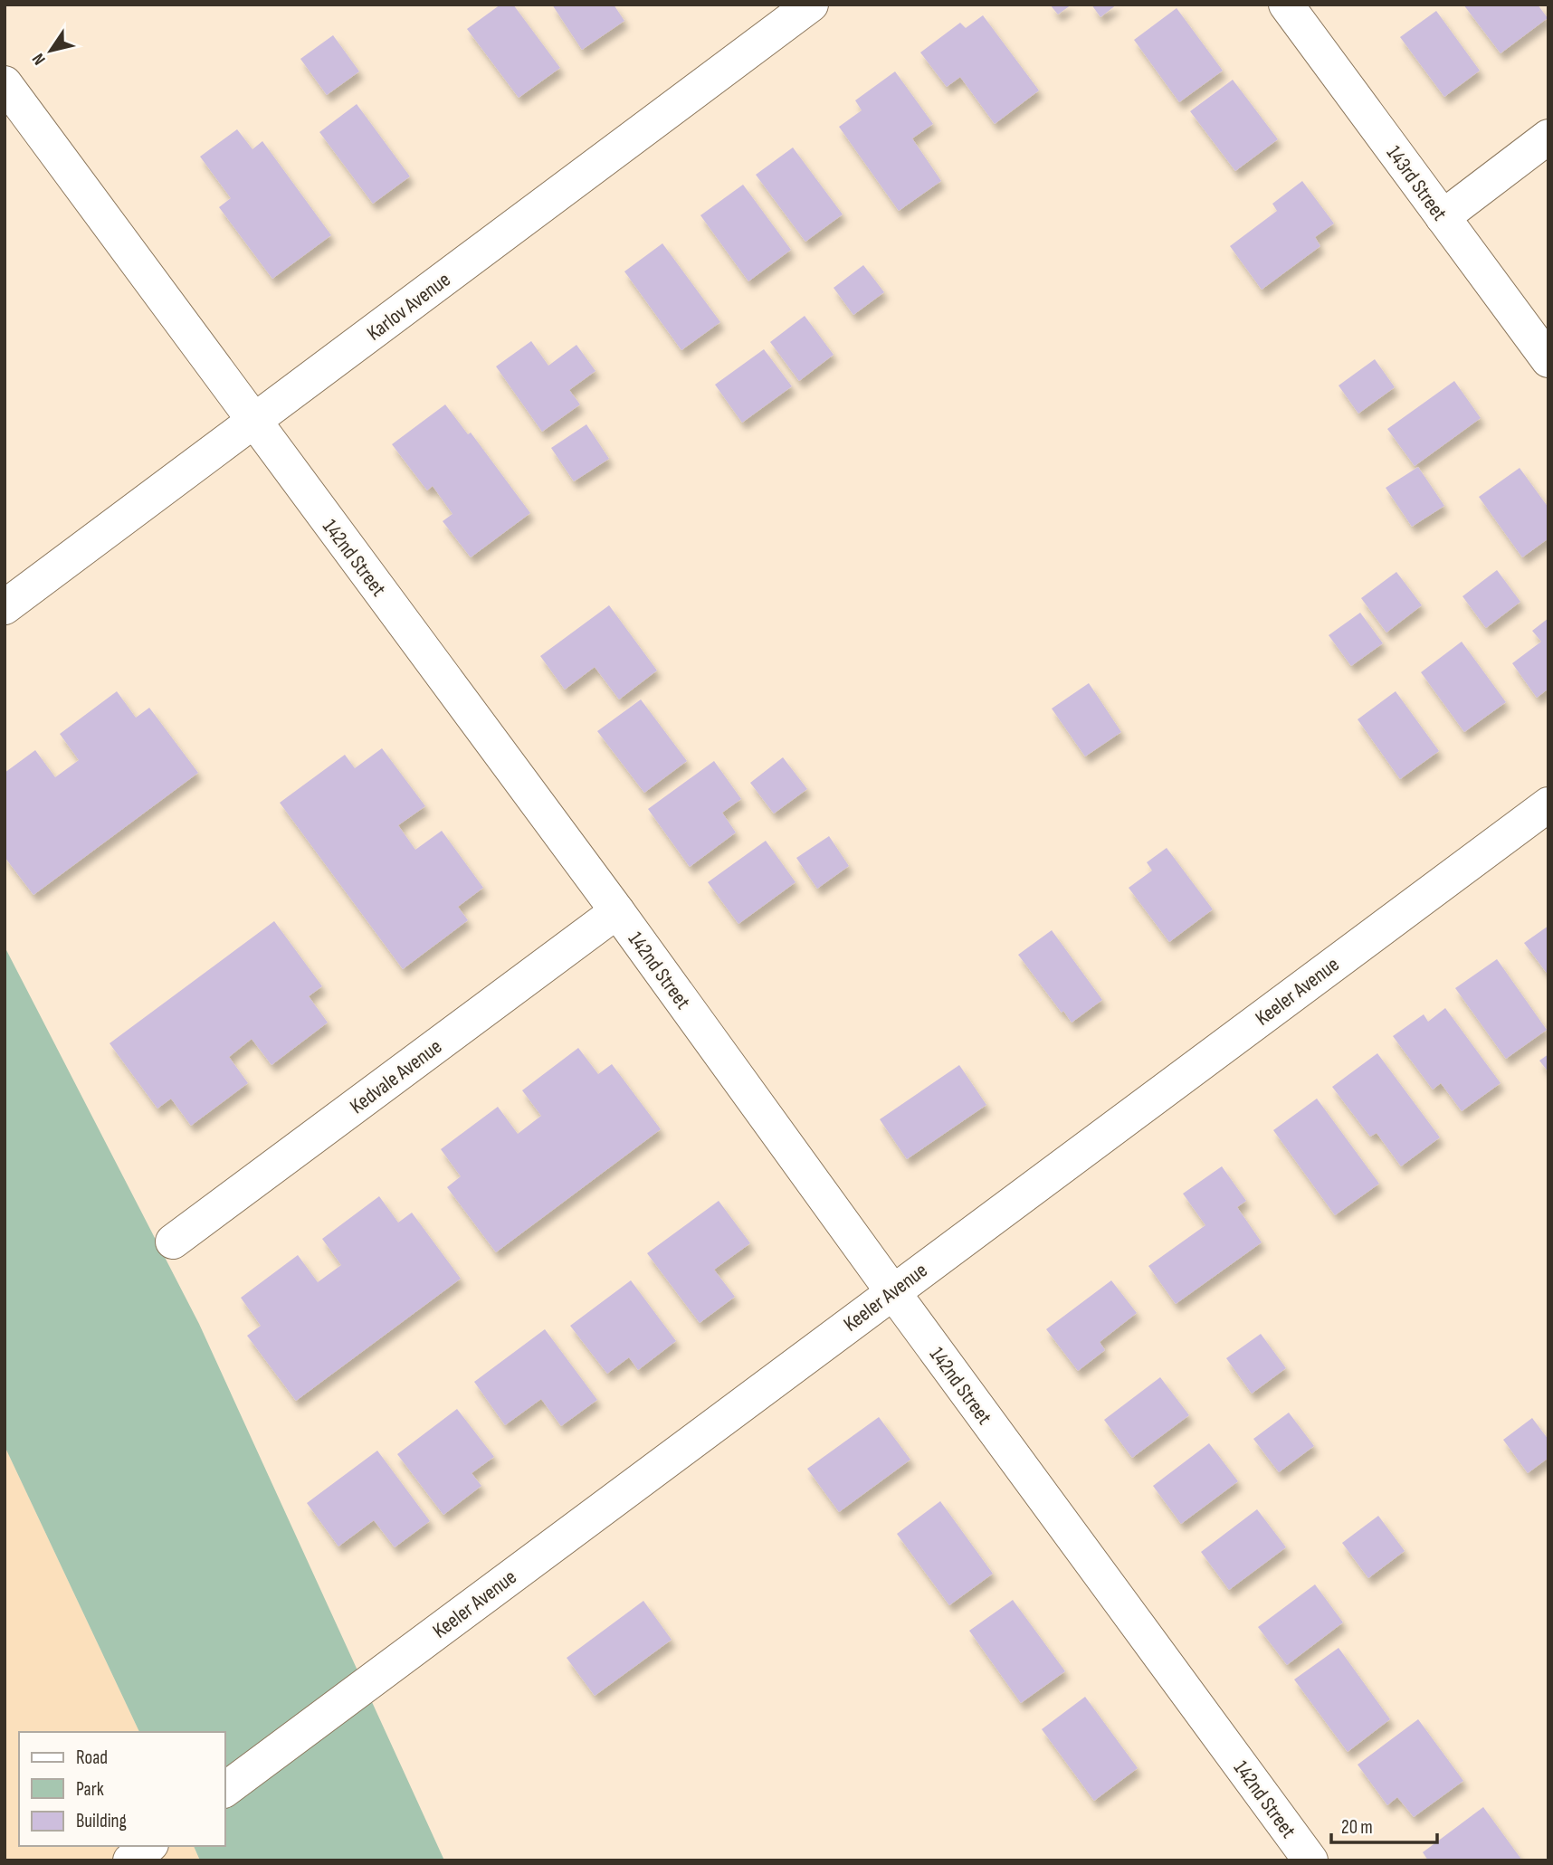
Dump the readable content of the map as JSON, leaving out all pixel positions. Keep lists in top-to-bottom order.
{
  "streets": {
    "street": [
      "143rd Street",
      "Karlov Avenue",
      "142nd Street",
      "Keeler Avenue",
      "Kedvale Avenue"
    ]
  },
  "crossings": [
    ["Karlov Avenue", "142nd Street"],
    ["142nd Street", "Keeler Avenue"],
    ["142nd Street", "Kedvale Avenue"]
  ],
  "legend": ["Road", "Park", "Building"],
  "scale_bar": "20 m",
  "north": "bottom left"
}
